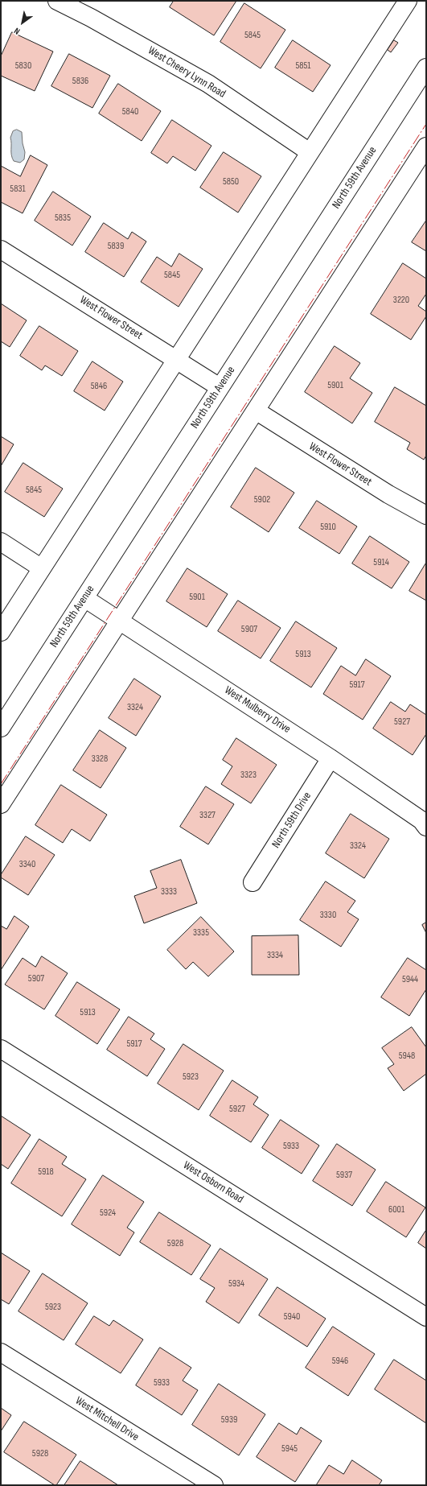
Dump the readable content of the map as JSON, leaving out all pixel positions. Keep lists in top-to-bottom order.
{
  "streets": {
    "street": [
      "West Cheery Lynn Road",
      "North 59th Avenue",
      "West Flower Street",
      "West Mulberry Drive",
      "North 59th Drive",
      "West Osborn Road",
      "West Mitchell Drive"
    ]
  },
  "crossings": [
    ["North 59th Avenue", "West Flower Street"],
    ["North 59th Avenue", "West Mulberry Drive"],
    ["West Mulberry Drive", "North 59th Drive"]
  ],
  "house_numbers": [
    "5845",
    "5830",
    "5851",
    "5836",
    "5840",
    "5850",
    "5831",
    "5835",
    "5839",
    "5845",
    "3220",
    "5901",
    "5846",
    "5845",
    "5902",
    "5910",
    "5914",
    "5901",
    "5907",
    "5913",
    "5917",
    "3324",
    "5927",
    "3328",
    "3323",
    "3327",
    "3324",
    "3340",
    "3333",
    "3330",
    "3335",
    "3334",
    "5907",
    "5944",
    "5913",
    "5917",
    "5948",
    "5923",
    "5927",
    "5933",
    "5918",
    "5937",
    "6001",
    "5924",
    "5928",
    "5934",
    "5923",
    "5940",
    "5946",
    "5933",
    "5939",
    "5945",
    "5928"
  ],
  "north": "bottom left"
}
